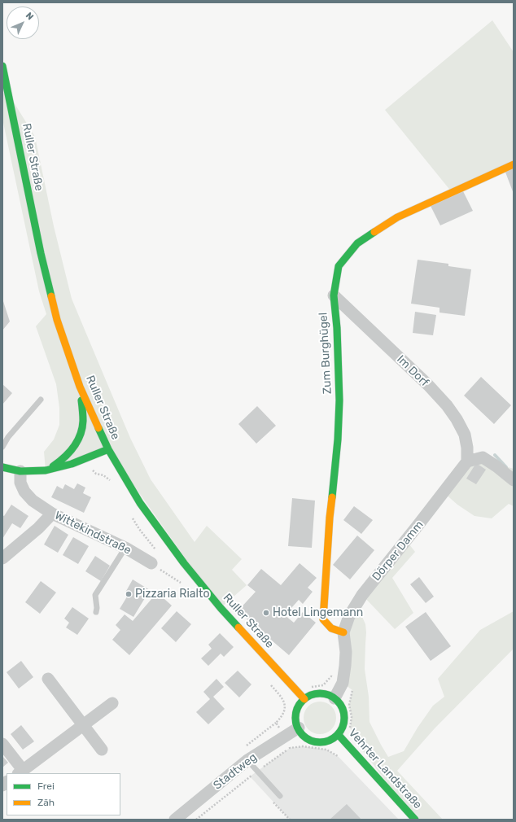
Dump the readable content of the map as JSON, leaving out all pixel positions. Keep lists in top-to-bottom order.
{
  "streets": {
    "main road": ["Ruller Straße", "Zum Burghügel", "Vehrter Landstraße"],
    "street": [
      "Im Dorf",
      "Wittekindstraße",
      "Dörper Damm",
      "Stadtweg"
    ]
  },
  "crossings": [
    ["Ruller Straße", "Dörper Damm"],
    ["Ruller Straße", "Vehrter Landstraße"],
    ["Ruller Straße", "Stadtweg"],
    ["Zum Burghügel", "Im Dorf"],
    ["Zum Burghügel", "Dörper Damm"],
    ["Im Dorf", "Dörper Damm"],
    ["Dörper Damm", "Vehrter Landstraße"],
    ["Dörper Damm", "Stadtweg"],
    ["Vehrter Landstraße", "Stadtweg"]
  ],
  "places": ["Pizzaria Rialto", "Hotel Lingemann"],
  "legend": ["Frei", "Zäh"],
  "north": "top right"
}
